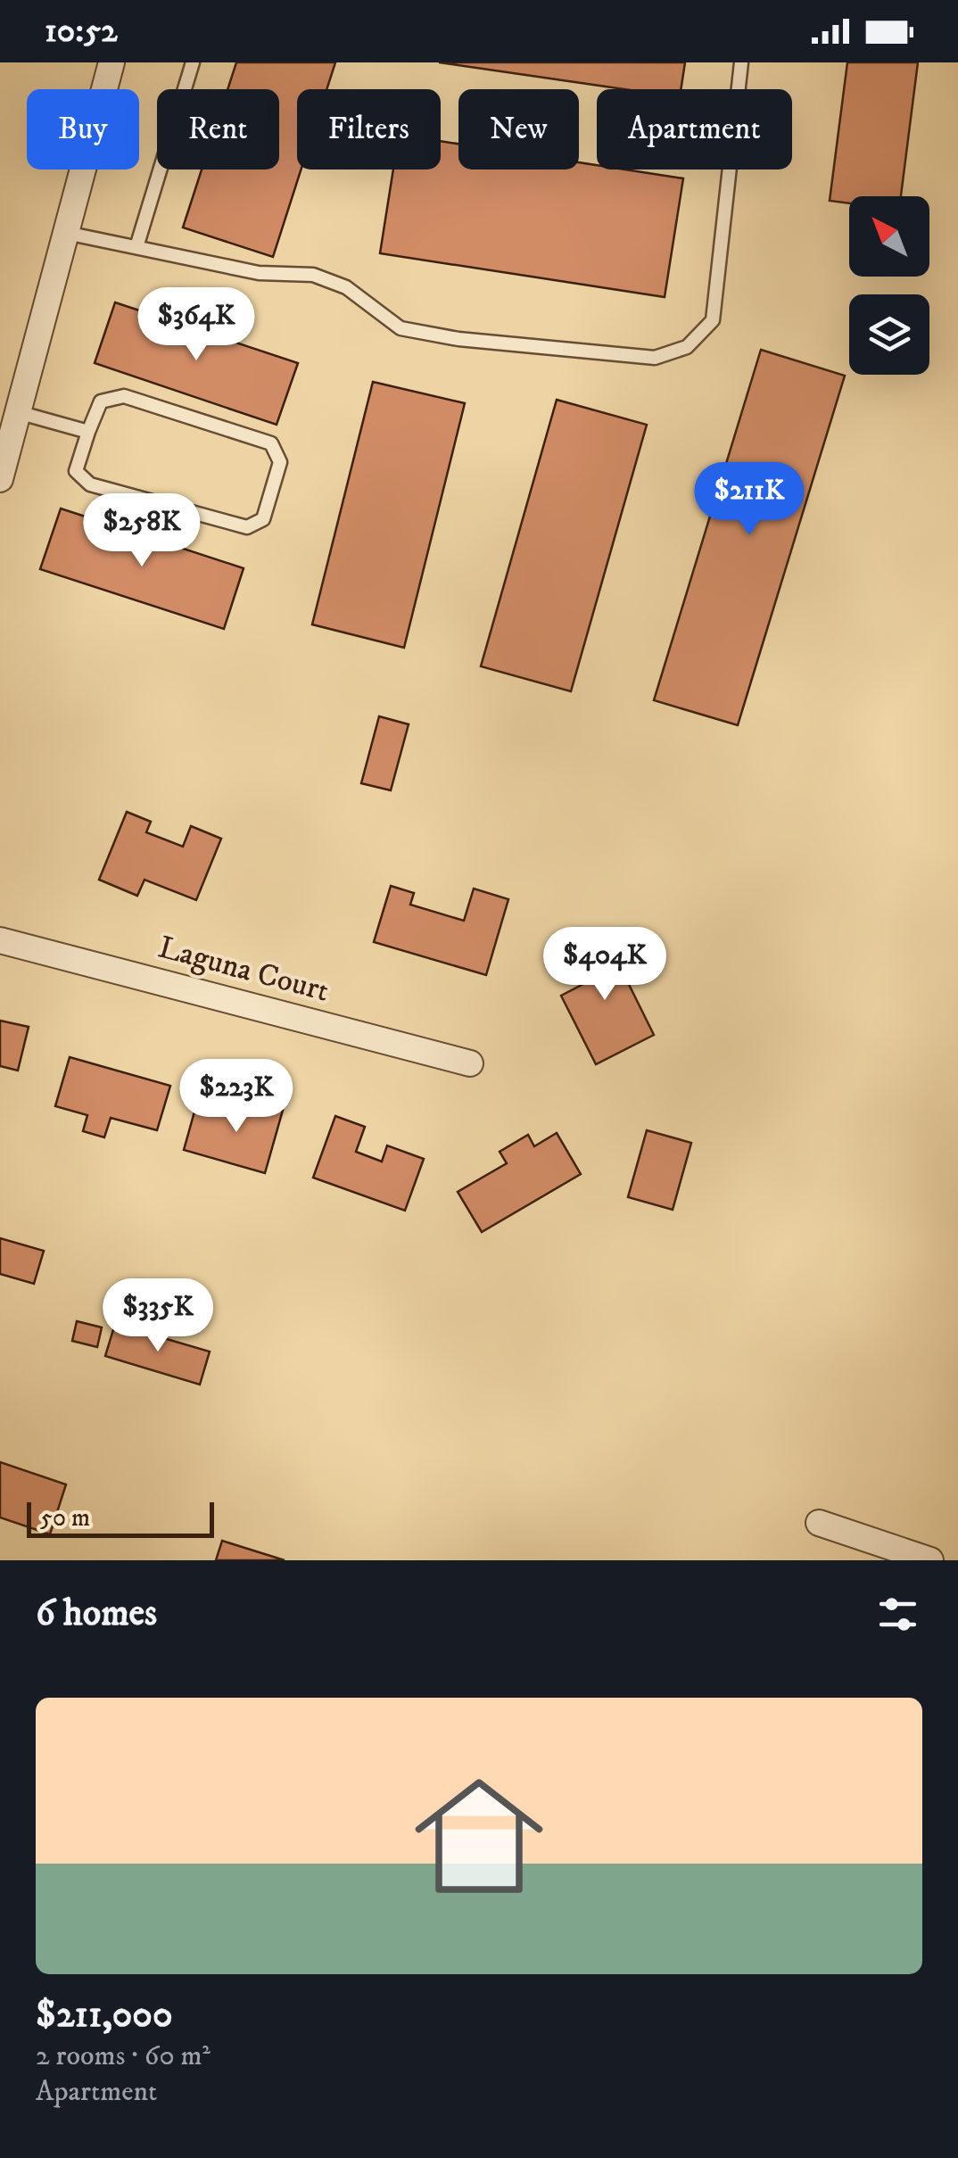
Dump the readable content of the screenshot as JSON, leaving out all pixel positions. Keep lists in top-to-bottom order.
{
  "streets": {
    "street": ["Laguna Court"]
  },
  "scale_bar": "50 m",
  "north": "top left",
  "page": {
    "status": "10:52",
    "chip": [
      "Buy",
      "Rent",
      "Filters",
      "New",
      "Apartment"
    ],
    "price": [
      "$364K",
      "$211K",
      "$258K",
      "$404K",
      "$223K",
      "$335K"
    ],
    "scale": "50 m",
    "heading": "6 homes",
    "list": [
      {
        "name": "$211,000",
        "note": "2 rooms · 60 m² · Apartment"
      }
    ]
  }
}
